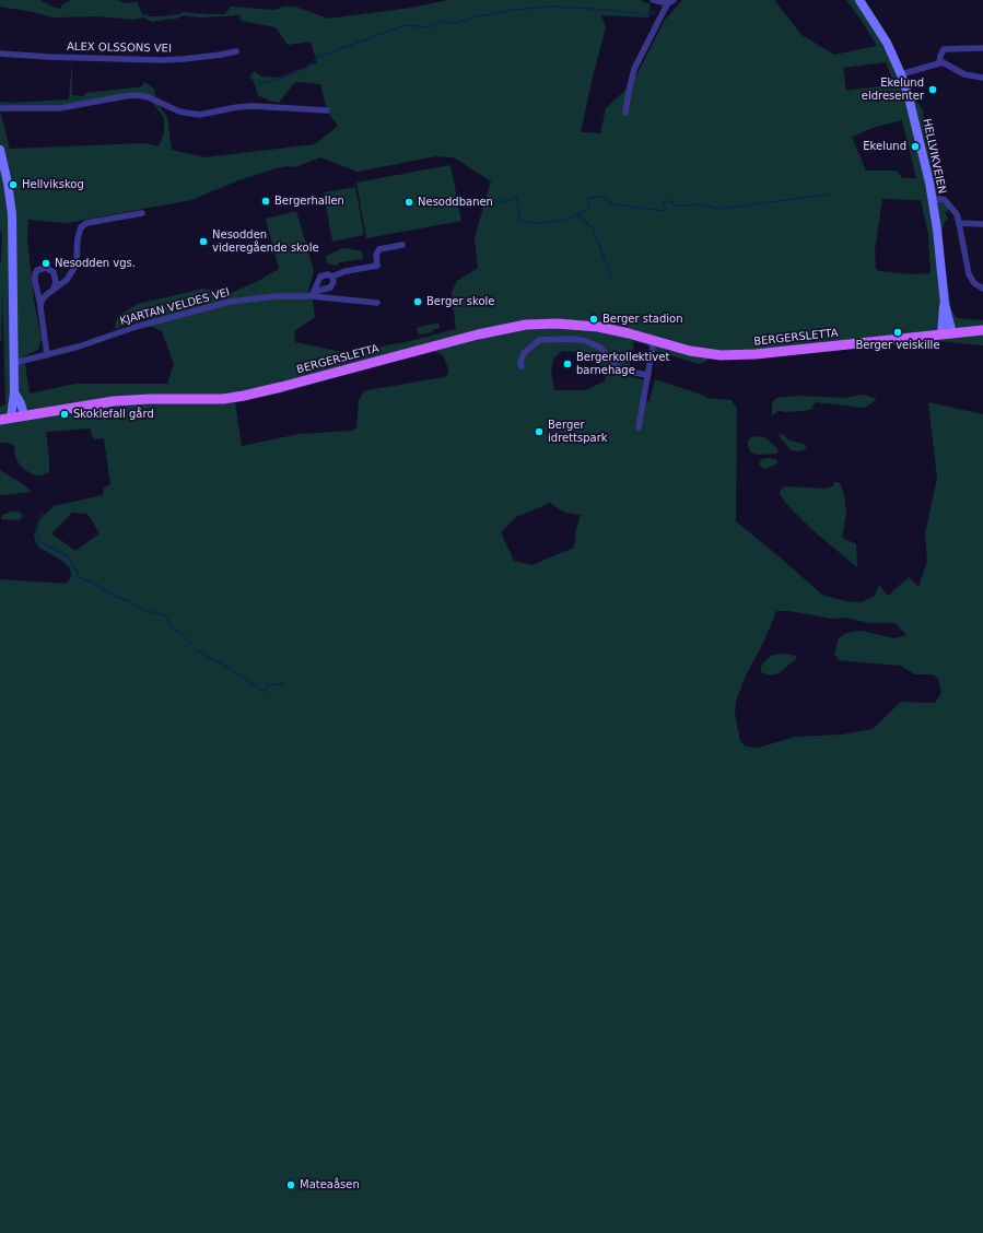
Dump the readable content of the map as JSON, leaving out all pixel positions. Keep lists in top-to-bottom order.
{
  "streets": {
    "main road": ["HELLVIKVEIEN", "BERGERSLETTA"],
    "street": ["ALEX OLSSONS VEI", "KJARTAN VELDES VEI"]
  },
  "crossings": [
    ["HELLVIKVEIEN", "BERGERSLETTA"]
  ],
  "places": [
    "Ekelund eldresenter",
    "Ekelund",
    "Hellvikskog",
    "Bergerhallen",
    "Nesoddbanen",
    "Nesodden videregående skole",
    "Nesodden vgs.",
    "Berger skole",
    "Berger stadion",
    "Berger veiskille",
    "Bergerkollektivet barnehage",
    "Skoklefall gård",
    "Berger idrettspark",
    "Mateaåsen"
  ]
}
